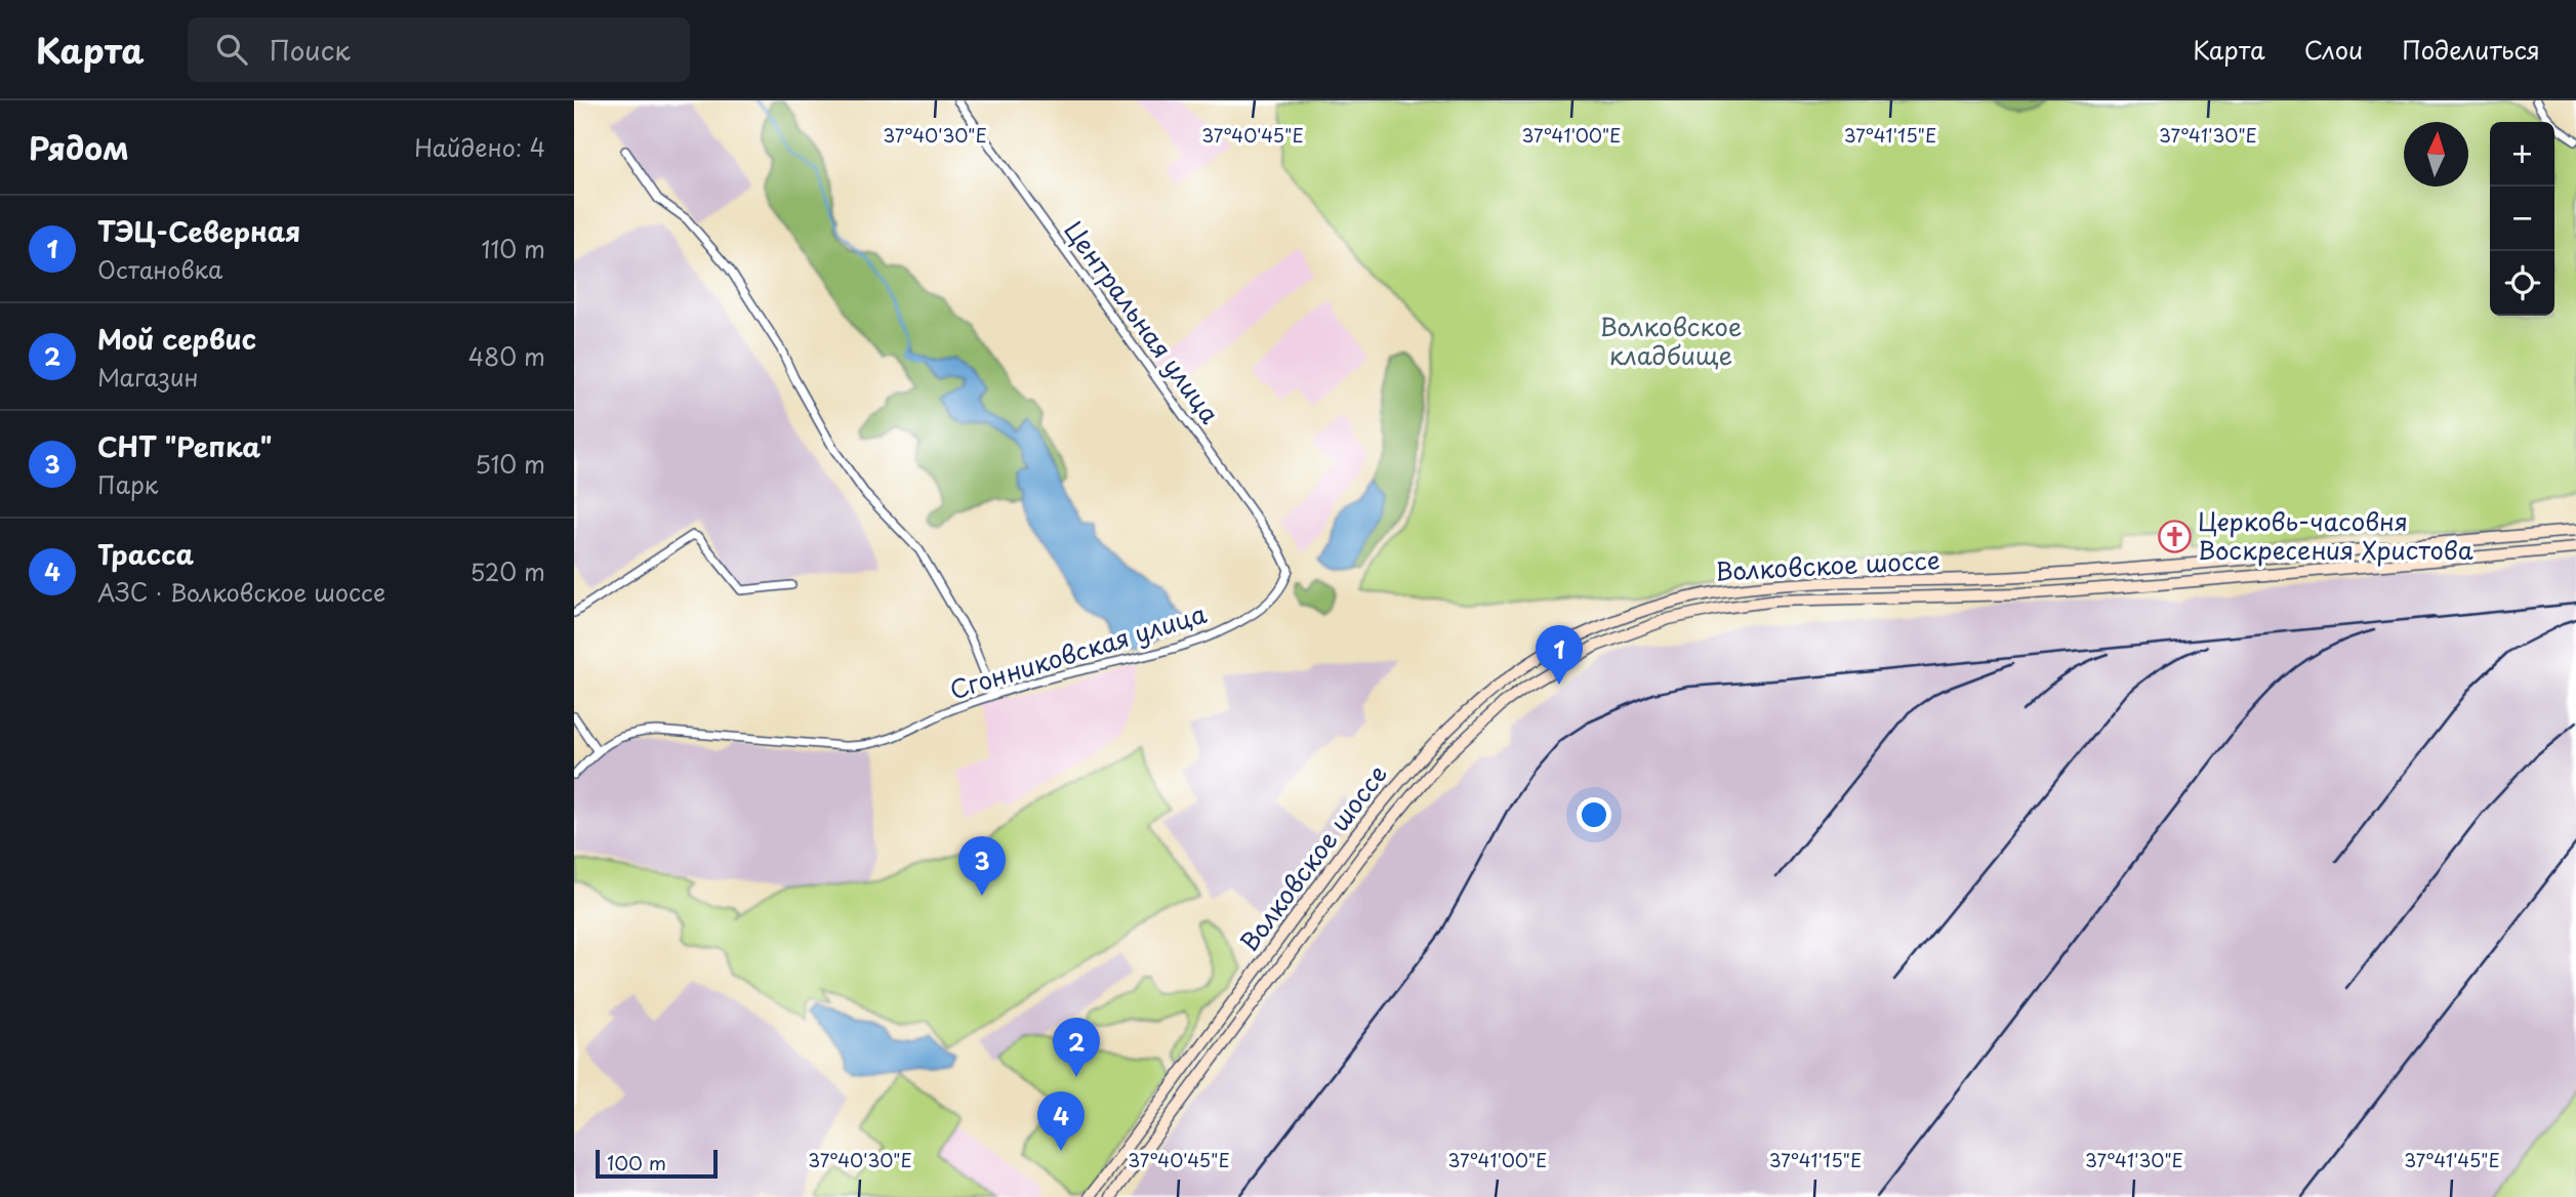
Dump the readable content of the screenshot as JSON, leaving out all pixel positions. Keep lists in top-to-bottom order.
{
  "streets": {
    "main road": ["Волковское шоссе"],
    "street": ["Центральная улица", "Сгонниковская улица"]
  },
  "crossings": [
    ["Центральная улица", "Сгонниковская улица"]
  ],
  "parks": ["Волковское кладбище"],
  "places": {
    "church": ["Церковь-часовня Воскресения Христова"]
  },
  "scale_bar": "100 m",
  "north": "top",
  "page": {
    "header": "Карта",
    "search": "Поиск",
    "nav": ["Карта", "Слои", "Поделиться"],
    "heading": ["Рядом", "Найдено: 4"],
    "map_buttons": ["+", "−"],
    "list": [
      {
        "mark": "1",
        "name": "ТЭЦ-Северная",
        "note": "Остановка",
        "value": "110 m"
      },
      {
        "mark": "2",
        "name": "Мой сервис",
        "note": "Магазин",
        "value": "480 m"
      },
      {
        "mark": "3",
        "name": "СНТ \"Репка\"",
        "note": "Парк",
        "value": "510 m"
      },
      {
        "mark": "4",
        "name": "Трасса",
        "note": "АЗС · Волковское шоссе",
        "value": "520 m"
      }
    ],
    "pins": [
      "1",
      "3",
      "2",
      "4"
    ],
    "scale": "100 m"
  },
  "coordinates": [
    "37°40'30\"E",
    "37°40'45\"E",
    "37°41'00\"E",
    "37°41'15\"E",
    "37°41'30\"E",
    "37°41'45\"E"
  ]
}
